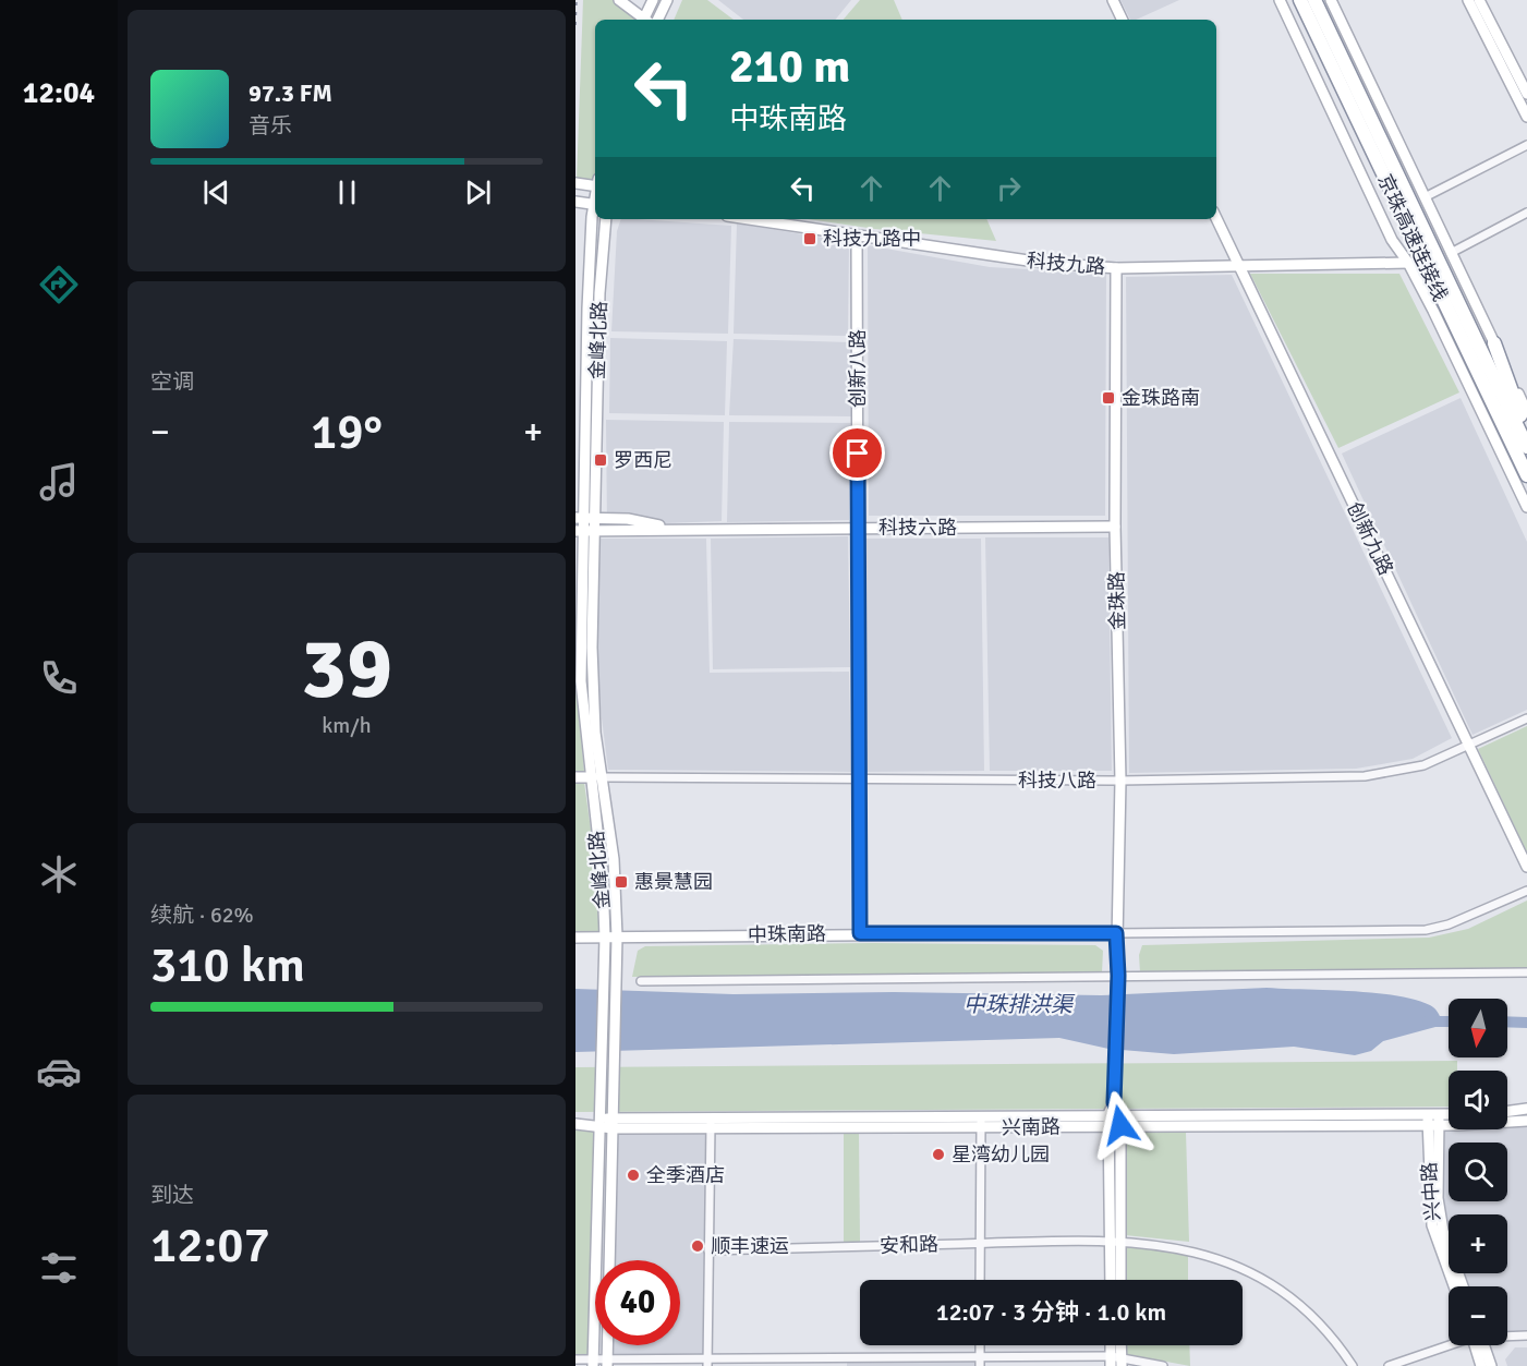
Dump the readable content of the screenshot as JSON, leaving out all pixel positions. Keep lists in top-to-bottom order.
{
  "streets": {
    "highway": ["京珠高速连接线"],
    "street": [
      "科技九路",
      "金峰北路",
      "创新八路",
      "科技六路",
      "创新九路",
      "金珠路",
      "科技八路",
      "中珠南路",
      "兴南路",
      "兴中路",
      "安和路"
    ]
  },
  "crossings": [
    ["科技九路", "创新八路"],
    ["科技九路", "创新九路"],
    ["科技九路", "金珠路"],
    ["金峰北路", "科技六路"],
    ["金峰北路", "科技八路"],
    ["金峰北路", "中珠南路"],
    ["金峰北路", "兴南路"],
    ["创新八路", "科技六路"],
    ["创新八路", "科技八路"],
    ["创新八路", "中珠南路"],
    ["科技六路", "金珠路"],
    ["创新九路", "科技八路"],
    ["金珠路", "科技八路"],
    ["金珠路", "中珠南路"],
    ["金珠路", "兴南路"],
    ["兴南路", "兴中路"]
  ],
  "water": ["中珠排洪渠"],
  "places": {
    "transit": [
      "科技九路中",
      "金珠路南",
      "罗西尼",
      "惠景慧园"
    ],
    "other": ["星湾幼儿园", "全季酒店", "顺丰速运"]
  },
  "north": "bottom",
  "page": {
    "tabs": "12:04",
    "turn": ["210 m", "中珠南路"],
    "song": ["97.3 FM", "音乐"],
    "tile": [
      "空调",
      ["39", "km/h"],
      ["续航 · 62%", "310 km"],
      ["到达", "12:07"]
    ],
    "heat": ["−", "19°", "+"],
    "map_buttons": ["+", "−"],
    "limit": "40",
    "trip": "12:07 · 3 分钟 · 1.0 km"
  }
}
